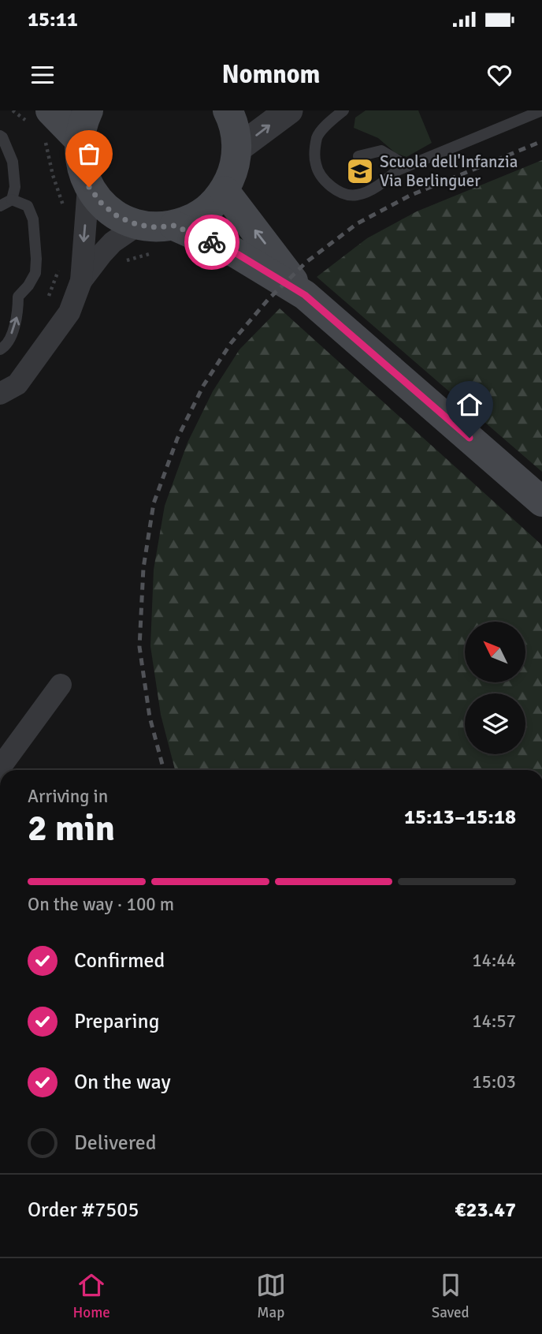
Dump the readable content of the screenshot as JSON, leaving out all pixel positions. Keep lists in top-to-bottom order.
{
  "places": {
    "school or university": ["Scuola dell'Infanzia Via Berlinguer"]
  },
  "north": "top left",
  "page": {
    "status": "15:11",
    "header": "Nomnom",
    "heading": ["2 min", "Arriving in", "15:13–15:18"],
    "panel": ["Order #7505", "€23.47"],
    "bar": "On the way · 100 m",
    "list": [
      ["Confirmed", "14:44"],
      ["Preparing", "14:57"],
      ["On the way", "15:03"],
      "Delivered"
    ],
    "tabs": ["Home", "Map", "Saved"]
  }
}
